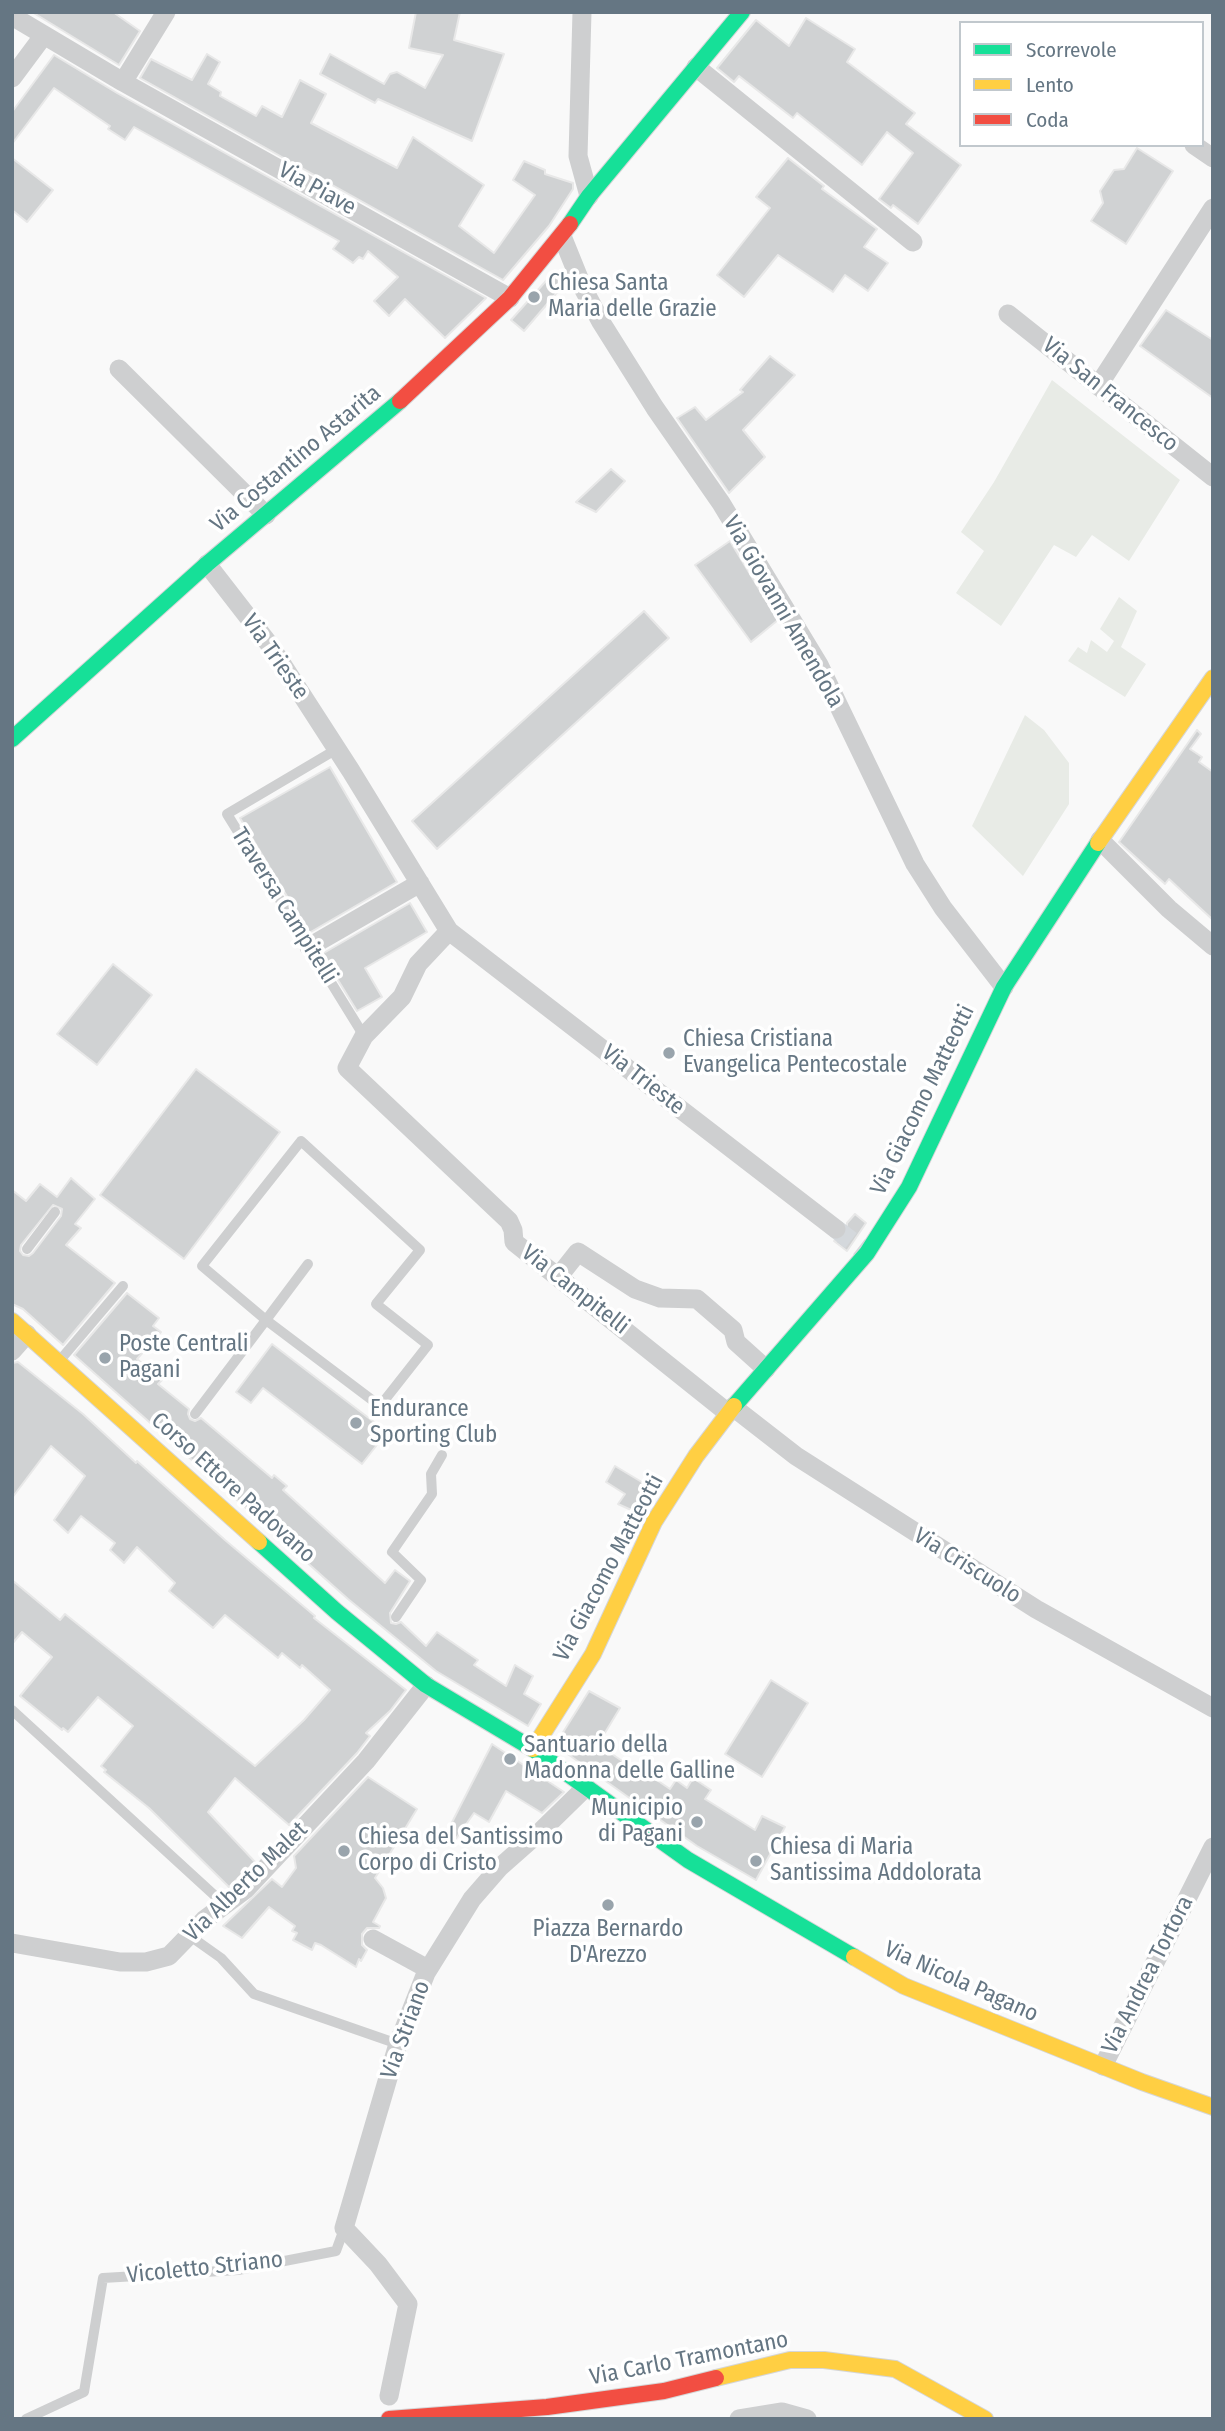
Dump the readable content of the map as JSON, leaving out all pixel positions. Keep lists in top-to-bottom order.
{
  "streets": {
    "street": [
      "Via Piave",
      "Via San Francesco",
      "Via Costantino Astarita",
      "Via Giovanni Amendola",
      "Via Trieste",
      "Via Giacomo Matteotti",
      "Via Campitelli",
      "Corso Ettore Padovano",
      "Via Criscuolo",
      "Via Alberto Malet",
      "Via Andrea Tortora",
      "Via Nicola Pagano",
      "Via Striano",
      "Via Carlo Tramontano"
    ],
    "lane": ["Traversa Campitelli", "Vicoletto Striano"]
  },
  "crossings": [
    ["Via Piave", "Via Costantino Astarita"],
    ["Via Costantino Astarita", "Via Giovanni Amendola"],
    ["Via Costantino Astarita", "Via Trieste"],
    ["Via Giovanni Amendola", "Via Giacomo Matteotti"],
    ["Via Trieste", "Traversa Campitelli"],
    ["Traversa Campitelli", "Via Campitelli"],
    ["Via Giacomo Matteotti", "Via Campitelli"],
    ["Via Giacomo Matteotti", "Corso Ettore Padovano"],
    ["Via Giacomo Matteotti", "Via Criscuolo"],
    ["Via Campitelli", "Via Criscuolo"],
    ["Corso Ettore Padovano", "Via Alberto Malet"],
    ["Via Andrea Tortora", "Via Nicola Pagano"],
    ["Via Nicola Pagano", "Via Striano"],
    ["Via Striano", "Vicoletto Striano"]
  ],
  "places": [
    "Chiesa Santa Maria delle Grazie",
    "Chiesa Cristiana Evangelica Pentecostale",
    "Poste Centrali Pagani",
    "Endurance Sporting Club",
    "Santuario della Madonna delle Galline",
    "Municipio di Pagani",
    "Chiesa del Santissimo Corpo di Cristo",
    "Chiesa di Maria Santissima Addolorata",
    "Piazza Bernardo D'Arezzo"
  ],
  "legend": ["Scorrevole", "Lento", "Coda"]
}
